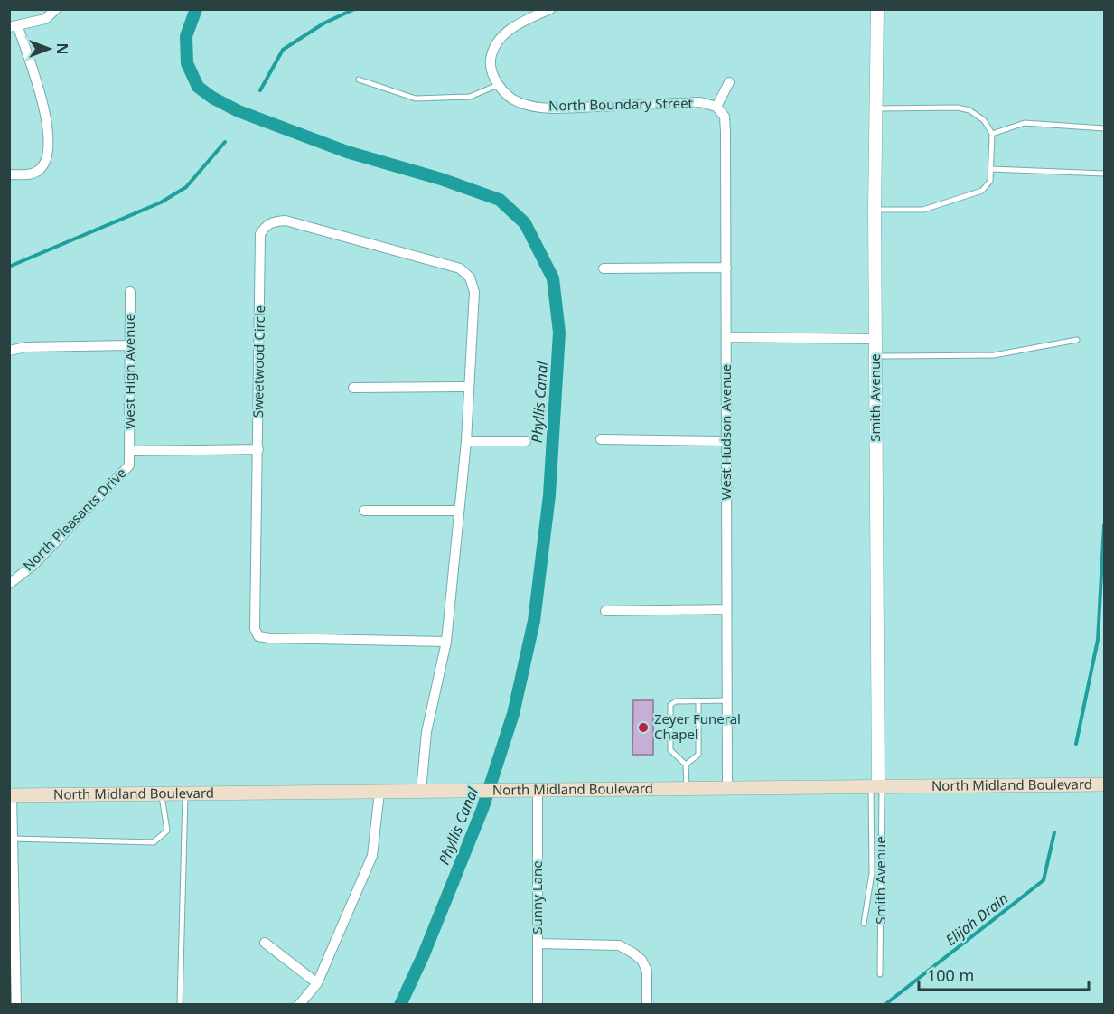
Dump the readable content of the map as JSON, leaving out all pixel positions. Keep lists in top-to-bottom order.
{
  "streets": {
    "main road": ["North Midland Boulevard"],
    "street": [
      "North Boundary Street",
      "Sweetwood Circle",
      "West High Avenue",
      "Smith Avenue",
      "West Hudson Avenue",
      "North Pleasants Drive",
      "Sunny Lane"
    ]
  },
  "crossings": [
    ["North Boundary Street", "West Hudson Avenue"],
    ["Sweetwood Circle", "North Midland Boulevard"],
    ["West High Avenue", "North Pleasants Drive"],
    ["Smith Avenue", "North Midland Boulevard"],
    ["West Hudson Avenue", "North Midland Boulevard"],
    ["North Midland Boulevard", "Sunny Lane"]
  ],
  "water": ["Phyllis Canal", "Elijah Drain"],
  "places": ["Zeyer Funeral Chapel"],
  "scale_bar": "100 m",
  "north": "right"
}
